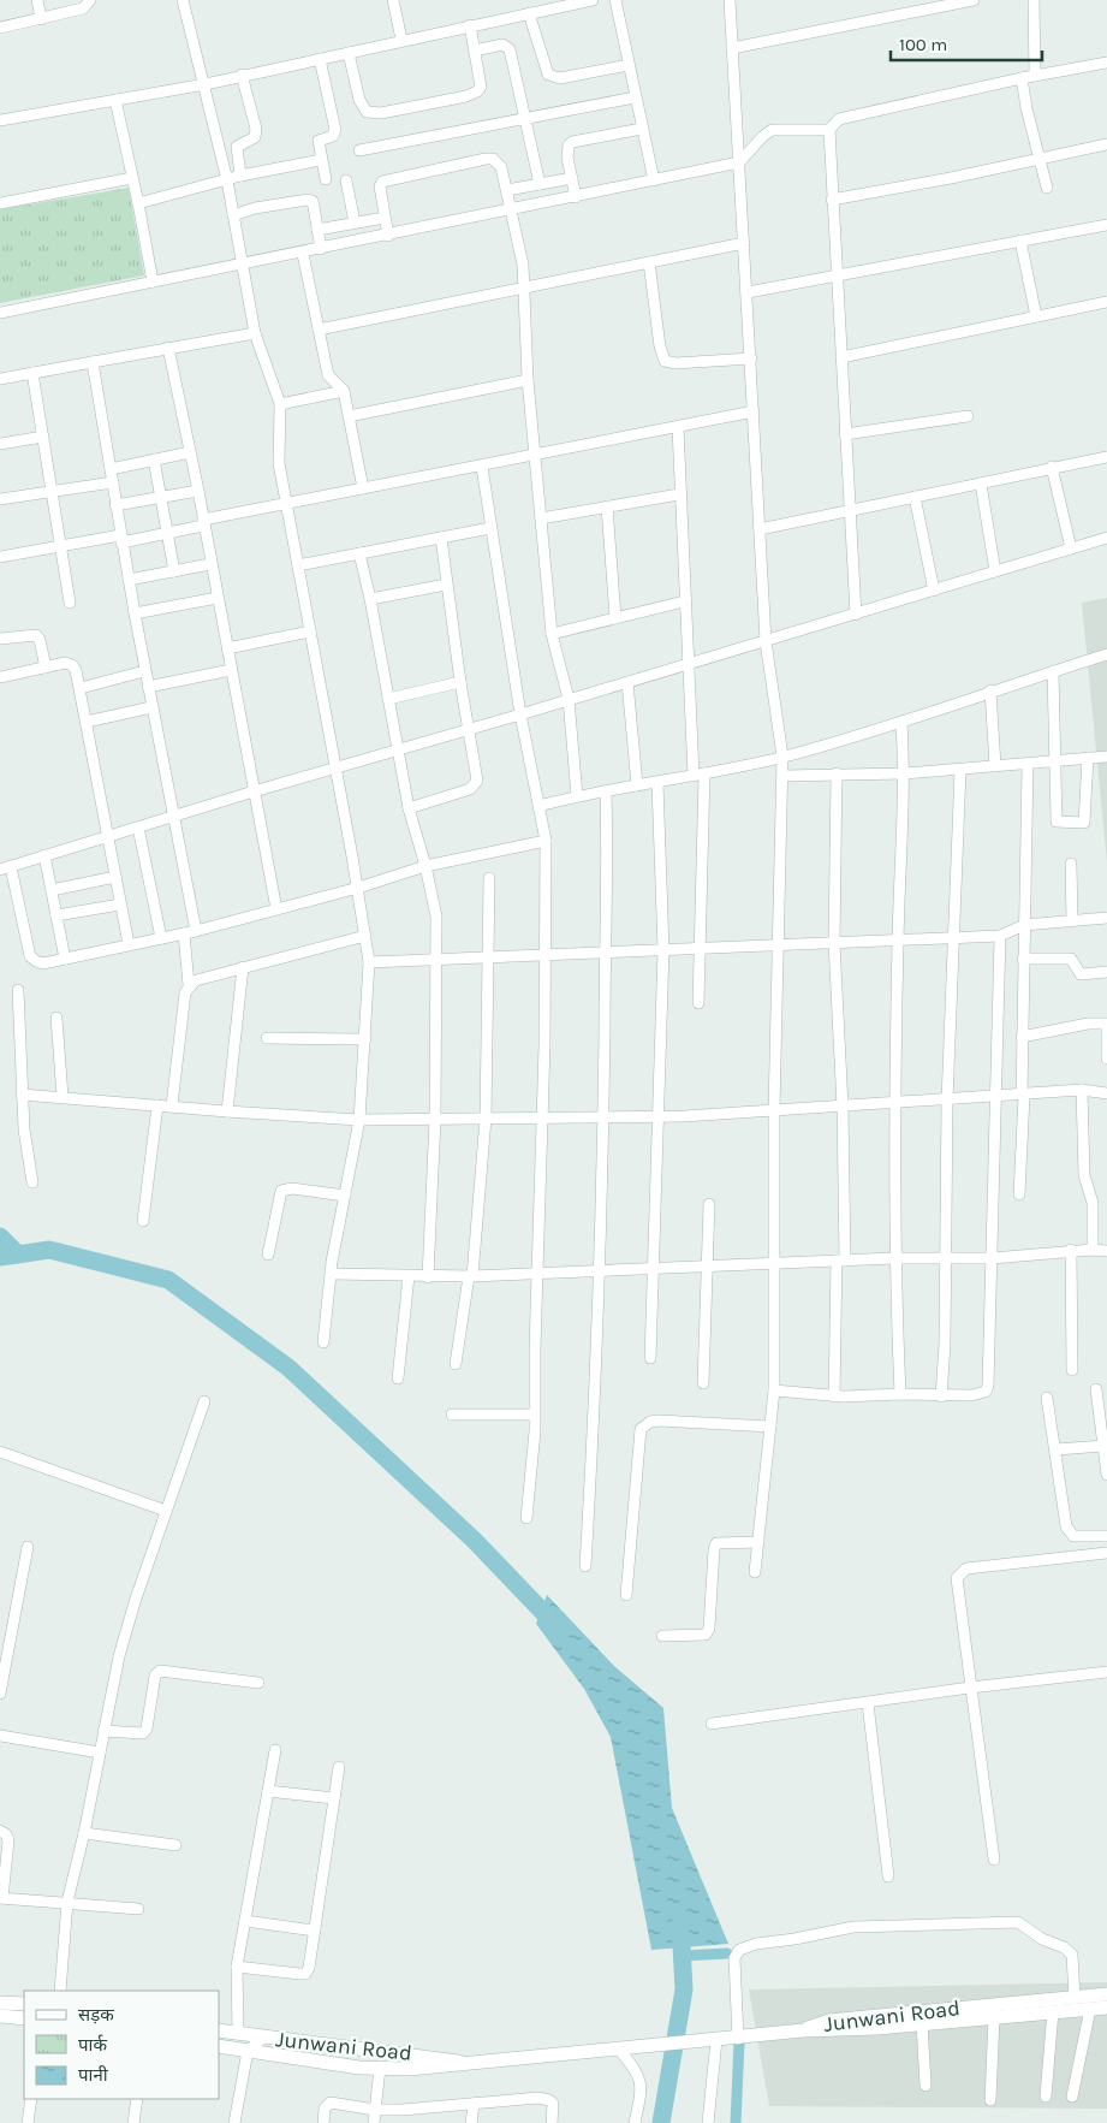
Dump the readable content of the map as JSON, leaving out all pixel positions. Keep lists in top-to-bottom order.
{
  "streets": {
    "main road": ["Junwani Road"]
  },
  "legend": ["सड़क", "पार्क", "पानी"],
  "scale_bar": "100 m"
}
